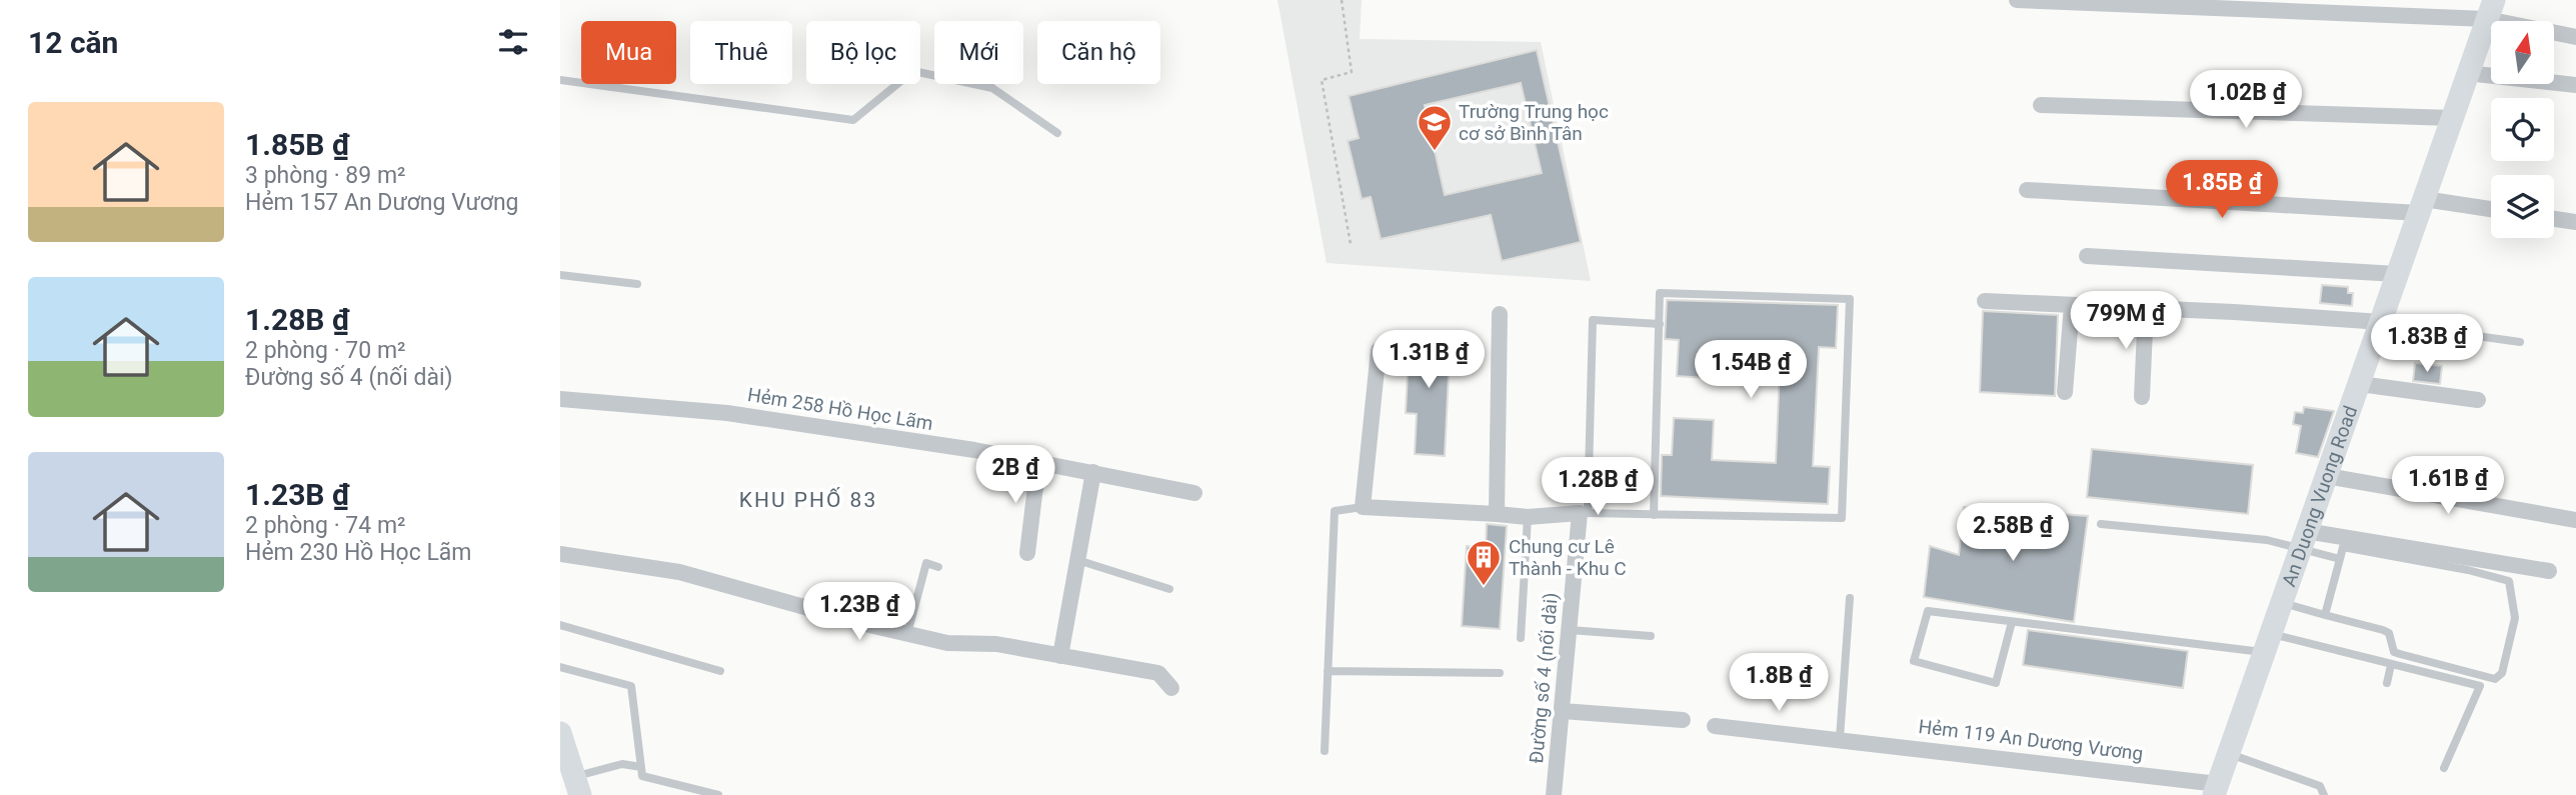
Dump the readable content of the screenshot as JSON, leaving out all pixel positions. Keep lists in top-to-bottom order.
{
  "streets": {
    "main road": ["An Duong Vuong Road"],
    "street": ["Hẻm 258 Hồ Học Lãm", "Đường số 4 (nối dài)", "Hẻm 119 An Dương Vương"]
  },
  "crossings": [
    ["An Duong Vuong Road", "Hẻm 119 An Dương Vương"]
  ],
  "districts": ["KHU PHỐ 83"],
  "places": {
    "school or university": ["Trường Trung học cơ sở Bình Tân"],
    "building": ["Chung cư Lê Thành - Khu C"]
  },
  "north": "top",
  "page": {
    "heading": "12 căn",
    "chip": [
      "Mua",
      "Thuê",
      "Bộ lọc",
      "Mới",
      "Căn hộ"
    ],
    "price": [
      "1.02B ₫",
      "1.85B ₫",
      "799M ₫",
      "1.83B ₫",
      "1.31B ₫",
      "1.54B ₫",
      "2B ₫",
      "1.61B ₫",
      "1.28B ₫",
      "2.58B ₫",
      "1.23B ₫",
      "1.8B ₫"
    ],
    "list": [
      {
        "name": "1.85B ₫",
        "note": "3 phòng · 89 m² · Hẻm 157 An Dương Vương"
      },
      {
        "name": "1.28B ₫",
        "note": "2 phòng · 70 m² · Đường số 4 (nối dài)"
      },
      {
        "name": "1.23B ₫",
        "note": "2 phòng · 74 m² · Hẻm 230 Hồ Học Lãm"
      }
    ]
  }
}
